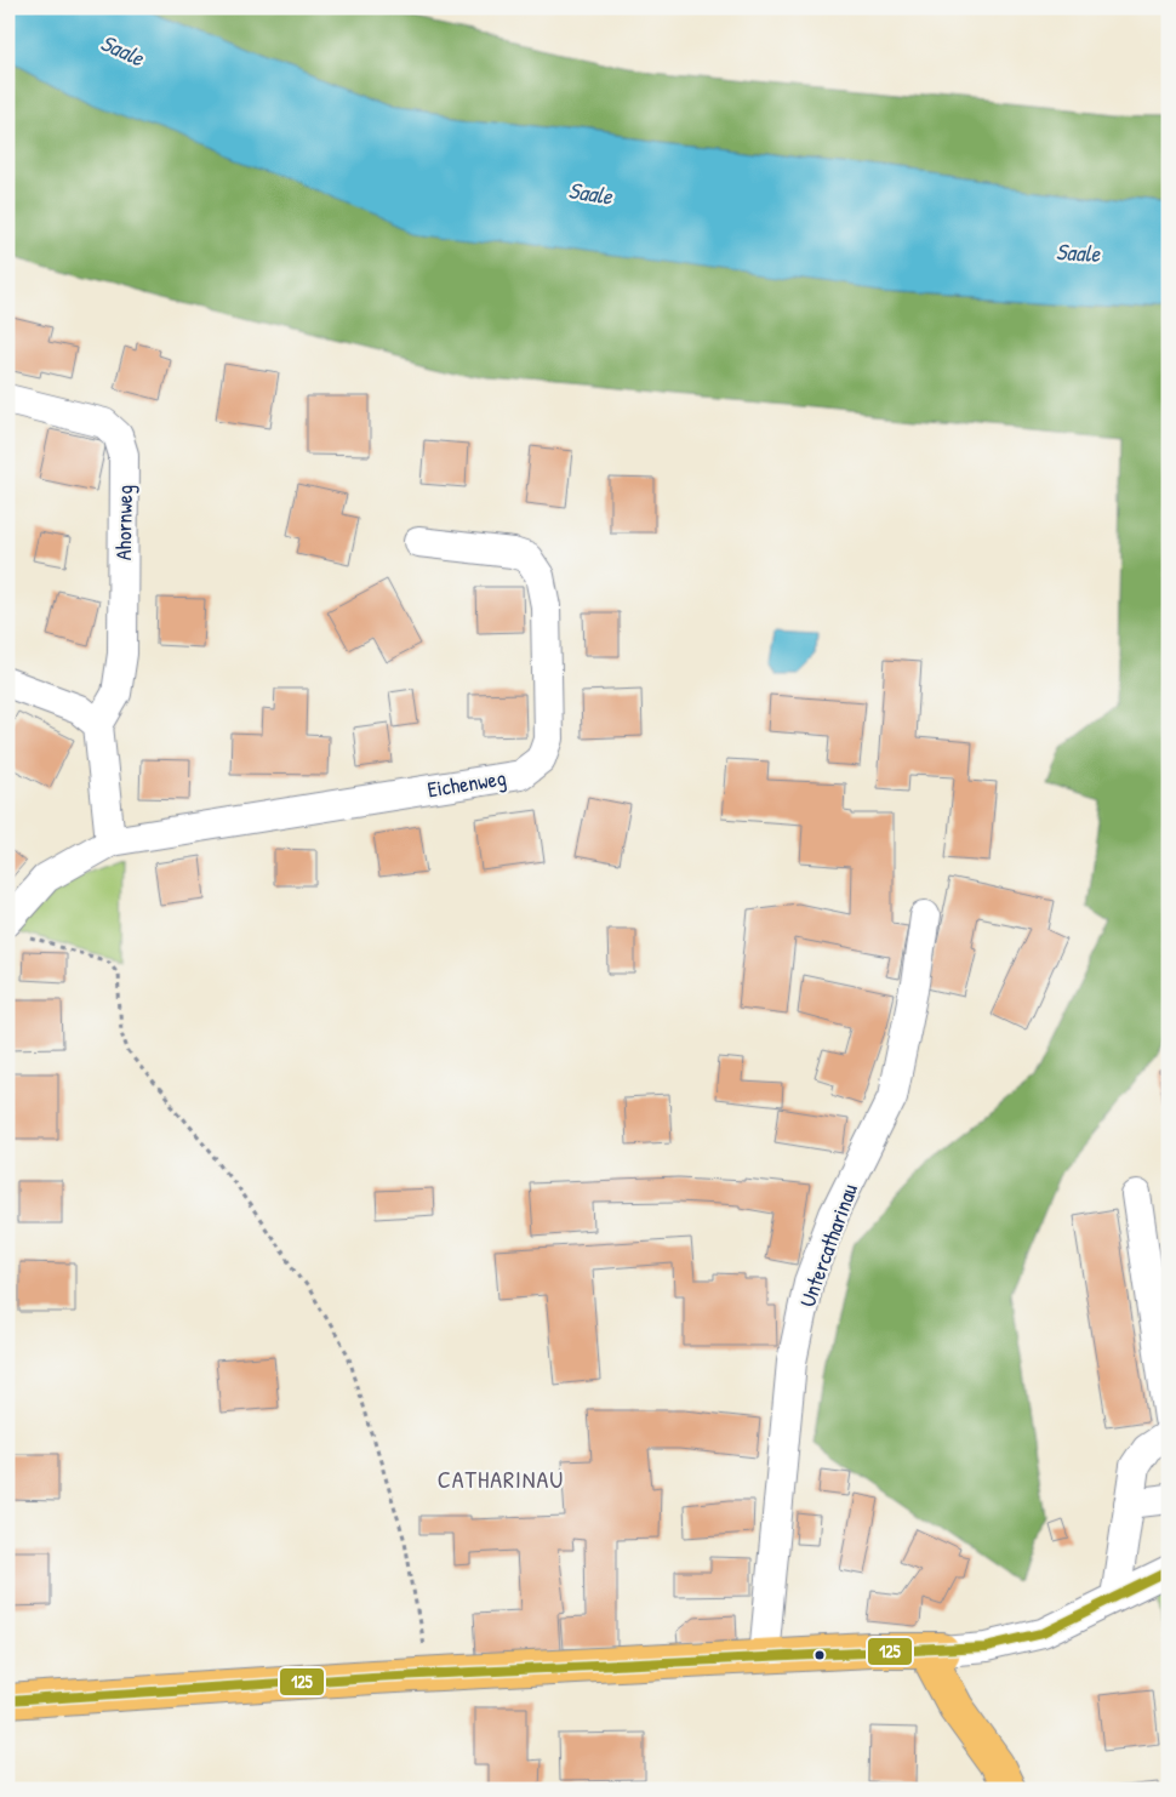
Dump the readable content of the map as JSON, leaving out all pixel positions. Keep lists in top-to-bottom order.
{
  "streets": {
    "street": ["Ahornweg", "Eichenweg", "Untercatharinau"]
  },
  "districts": ["CATHARINAU"],
  "water": ["Saale"],
  "lines": ["transit line 125"]
}
